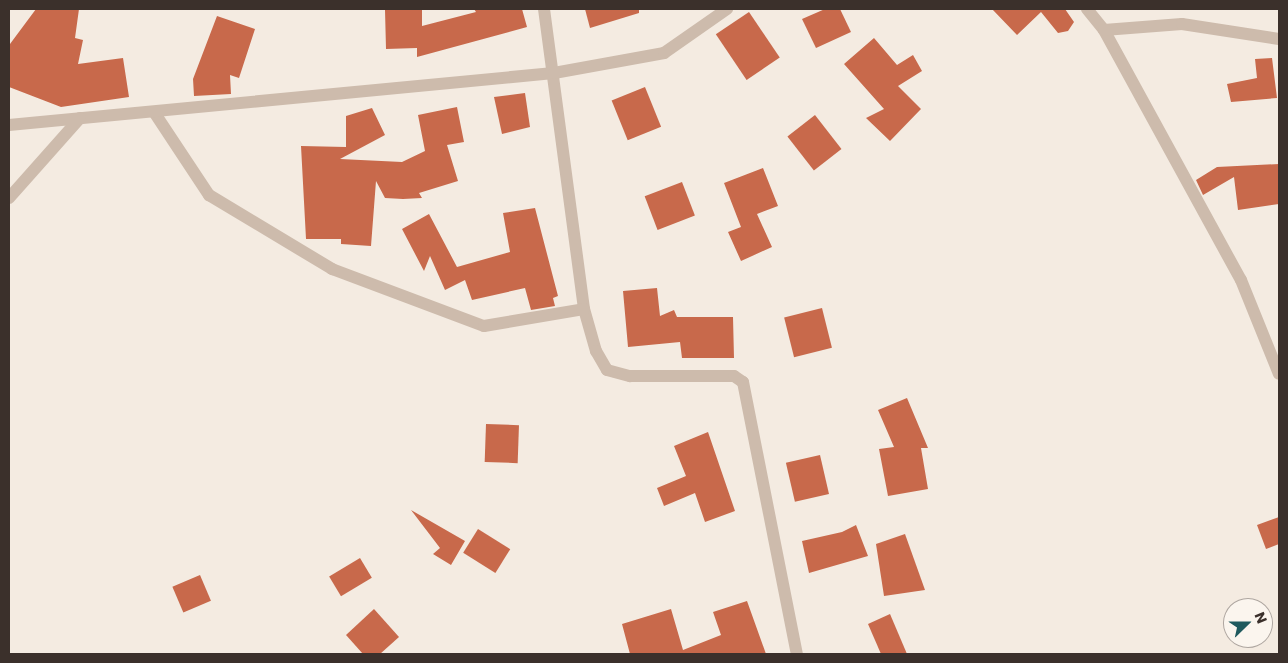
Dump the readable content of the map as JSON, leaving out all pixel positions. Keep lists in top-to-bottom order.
{
  "north": "right"
}
